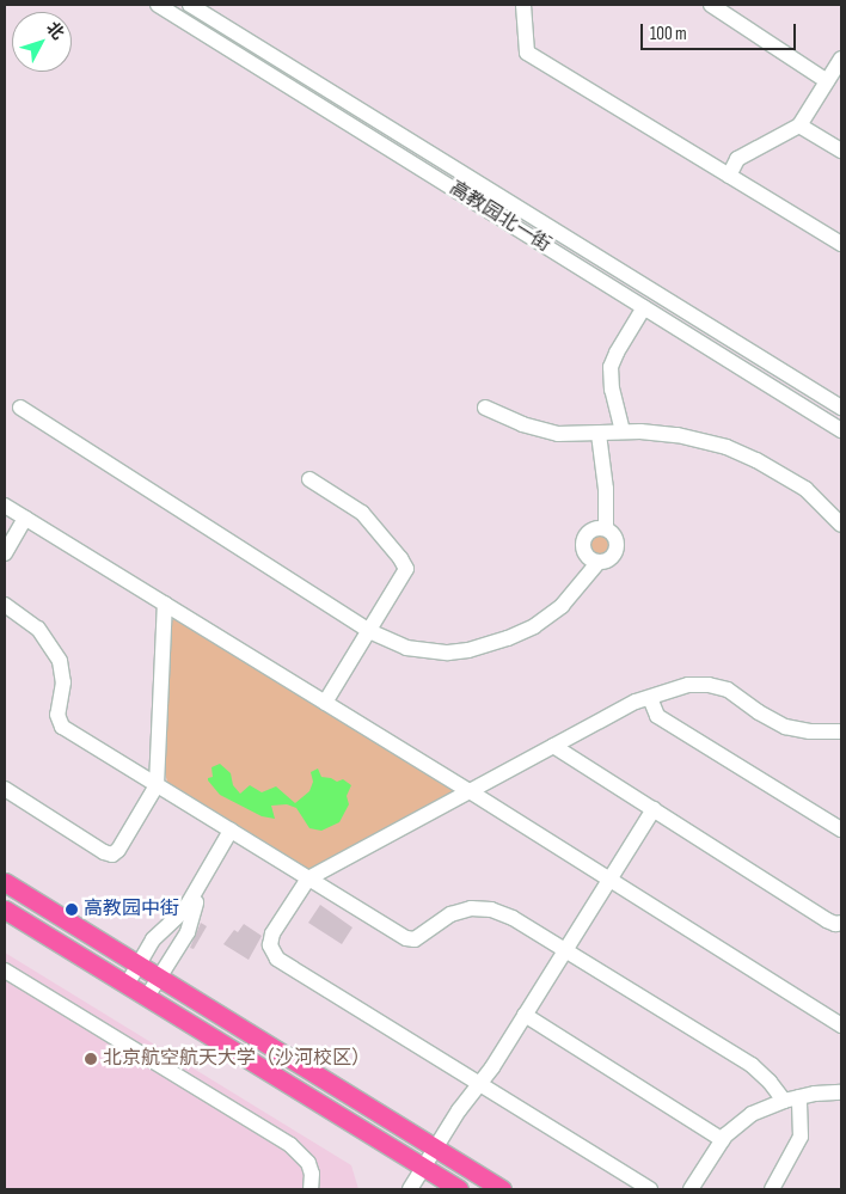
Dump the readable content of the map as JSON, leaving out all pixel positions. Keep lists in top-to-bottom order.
{
  "streets": {
    "street": ["高教园北一街"]
  },
  "places": ["高教园中街", "北京航空航天大学（沙河校区）"],
  "scale_bar": "100 m",
  "north": "top right"
}
